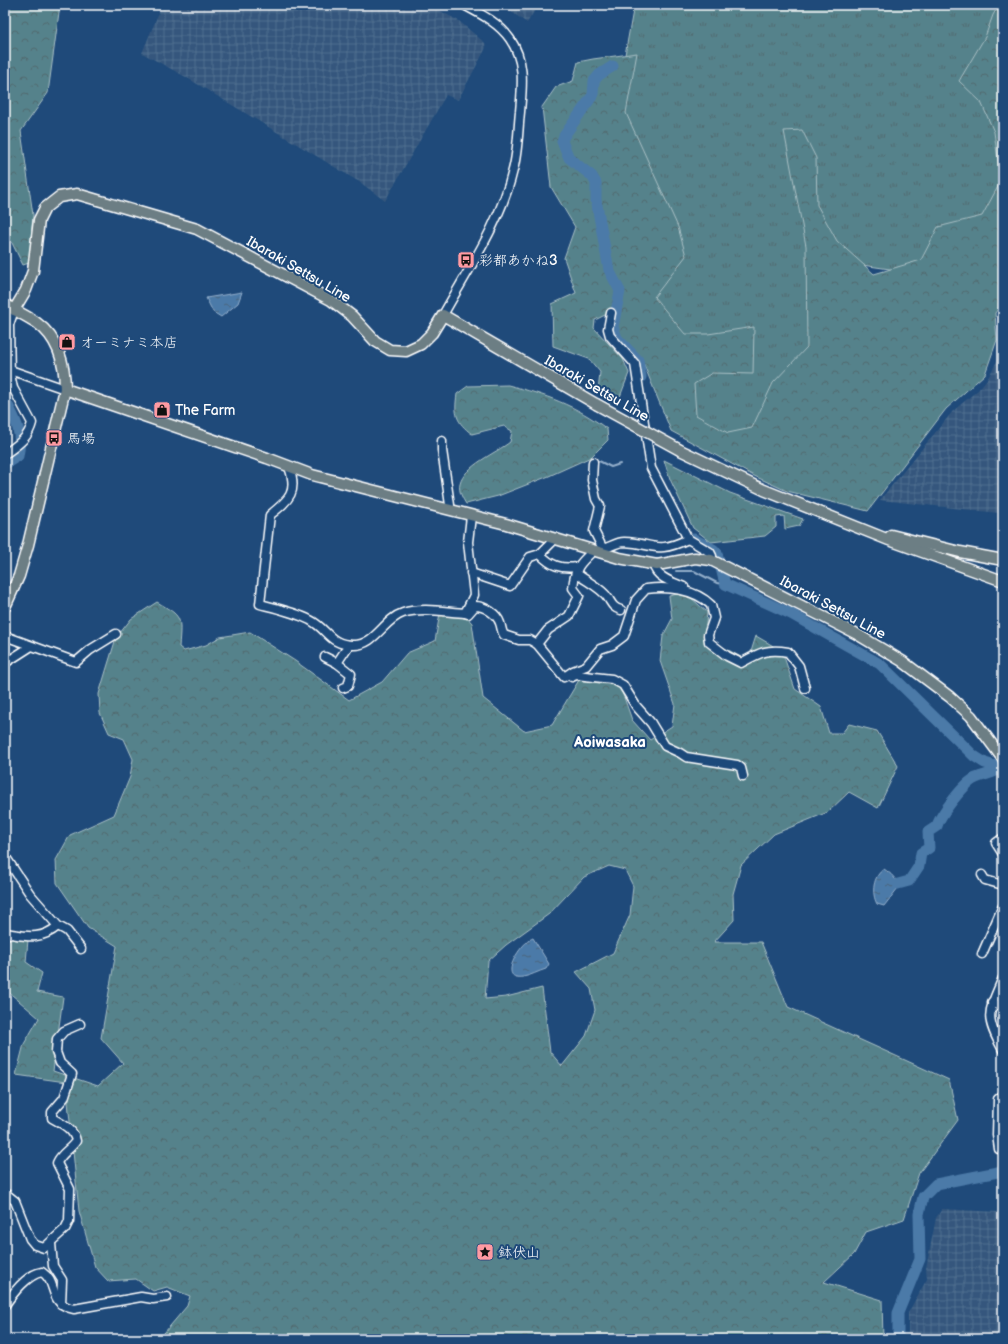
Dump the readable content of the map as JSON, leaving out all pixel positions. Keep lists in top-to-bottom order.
{
  "streets": {
    "main road": ["Ibaraki Settsu Line"]
  },
  "districts": ["Aoiwasaka"],
  "places": {
    "bus stop": ["彩都あかね3", "馬場"],
    "shop": ["オーミナミ本店", "The Farm"],
    "place": ["鉢伏山"]
  }
}
